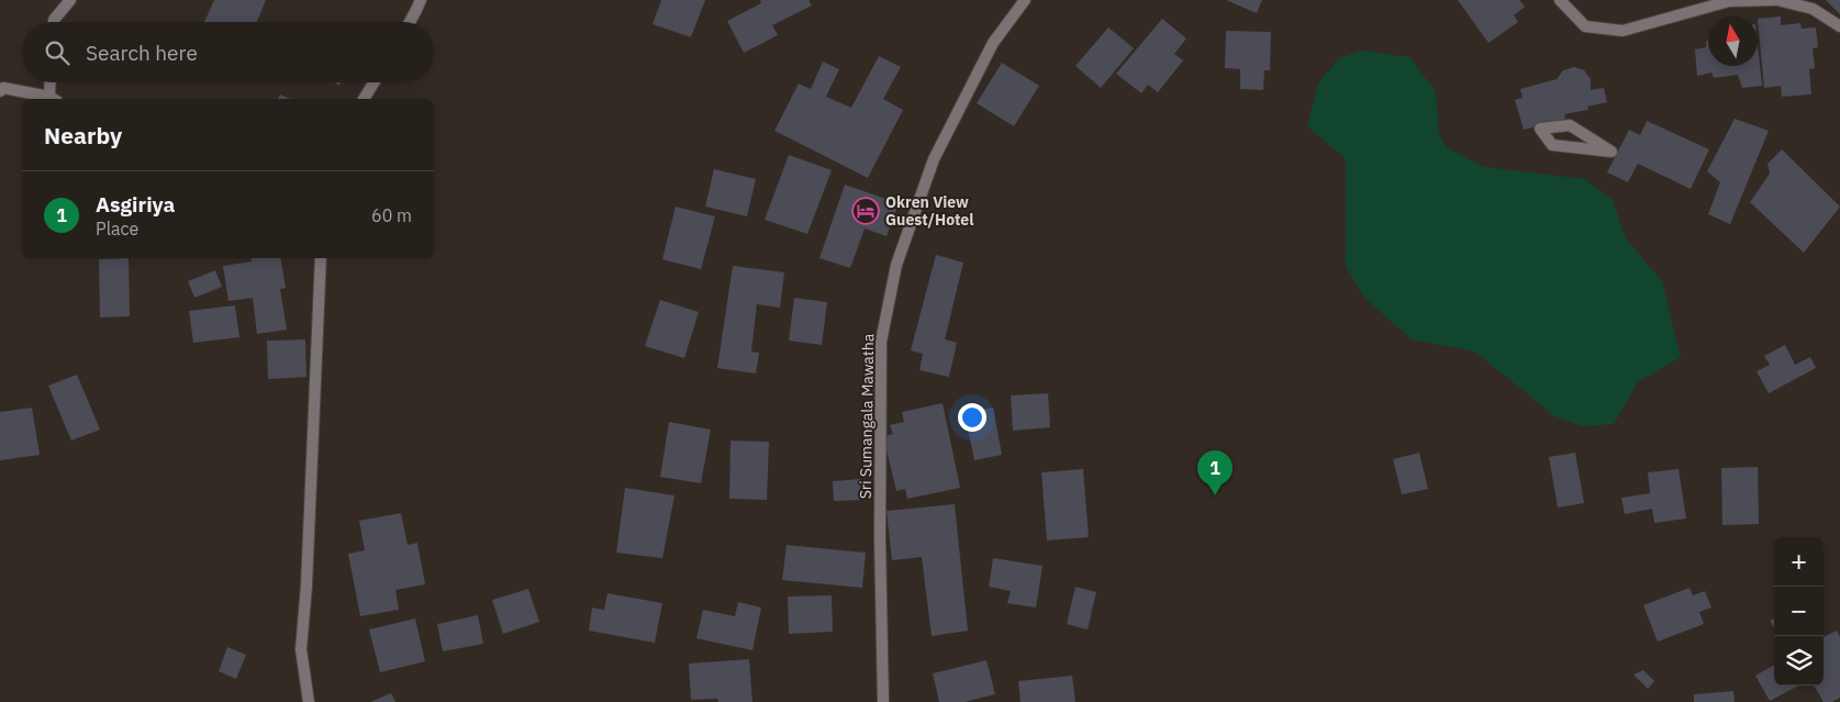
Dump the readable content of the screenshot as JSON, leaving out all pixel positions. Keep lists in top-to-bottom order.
{
  "streets": {
    "street": ["Sri Sumangala Mawatha"]
  },
  "places": {
    "hotel": ["Okren View Guest/Hotel"]
  },
  "north": "top",
  "page": {
    "search": "Search here",
    "heading": "Nearby",
    "list": [
      {
        "mark": "1",
        "name": "Asgiriya",
        "note": "Place",
        "value": "60 m"
      }
    ],
    "pins": "1",
    "map_buttons": ["+", "−"]
  }
}
